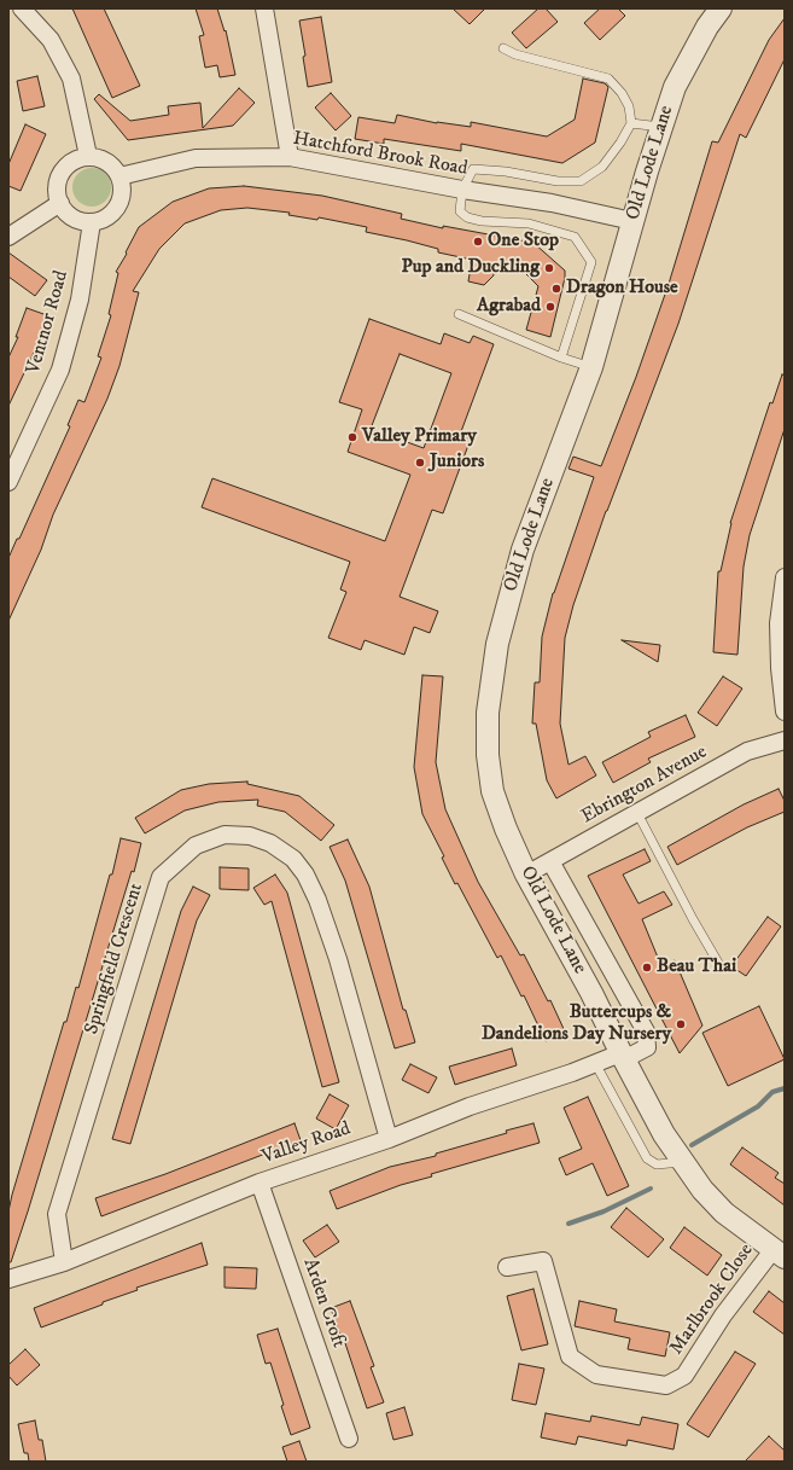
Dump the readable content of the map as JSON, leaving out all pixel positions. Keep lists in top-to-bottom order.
{
  "streets": {
    "street": [
      "Hatchford Brook Road",
      "Old Lode Lane",
      "Ventnor Road",
      "Ebrington Avenue",
      "Springfield Crescent",
      "Valley Road",
      "Marlbrook Close",
      "Arden Croft"
    ]
  },
  "crossings": [
    ["Hatchford Brook Road", "Old Lode Lane"],
    ["Hatchford Brook Road", "Ventnor Road"],
    ["Old Lode Lane", "Ebrington Avenue"],
    ["Old Lode Lane", "Valley Road"],
    ["Old Lode Lane", "Marlbrook Close"],
    ["Springfield Crescent", "Valley Road"],
    ["Valley Road", "Arden Croft"]
  ],
  "places": [
    "One Stop",
    "Pup and Duckling",
    "Dragon House",
    "Agrabad",
    "Valley Primary",
    "Juniors",
    "Beau Thai",
    "Buttercups & Dandelions Day Nursery"
  ]
}
